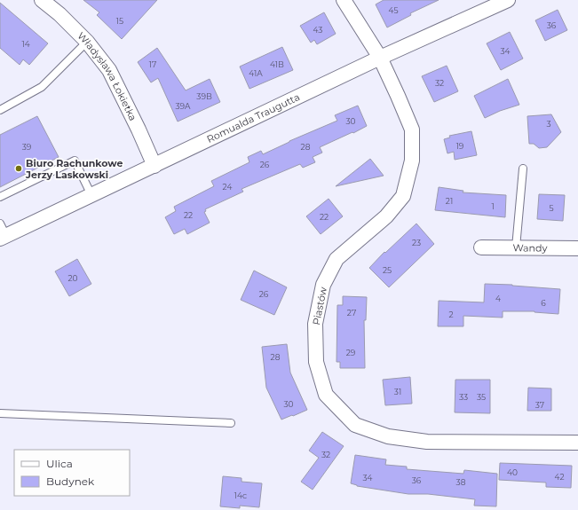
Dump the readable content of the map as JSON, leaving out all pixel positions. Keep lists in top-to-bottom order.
{
  "streets": {
    "street": [
      "Władysława Łokietka",
      "Romualda Traugutta",
      "Wandy",
      "Piastów"
    ]
  },
  "crossings": [
    ["Władysława Łokietka", "Romualda Traugutta"],
    ["Romualda Traugutta", "Piastów"]
  ],
  "places": ["Biuro Rachunkowe Jerzy Laskowski"],
  "house_numbers": [
    "45",
    "15",
    "36",
    "43",
    "14",
    "34",
    "17",
    "41B",
    "41A",
    "32",
    "39B",
    "39A",
    "30",
    "3",
    "19",
    "39",
    "28",
    "26",
    "24",
    "21",
    "1",
    "5",
    "22",
    "22",
    "23",
    "25",
    "20",
    "26",
    "4",
    "6",
    "27",
    "2",
    "29",
    "28",
    "31",
    "33",
    "35",
    "30",
    "37",
    "32",
    "40",
    "42",
    "34",
    "36",
    "38",
    "14c"
  ],
  "legend": ["Ulica", "Budynek"]
}
